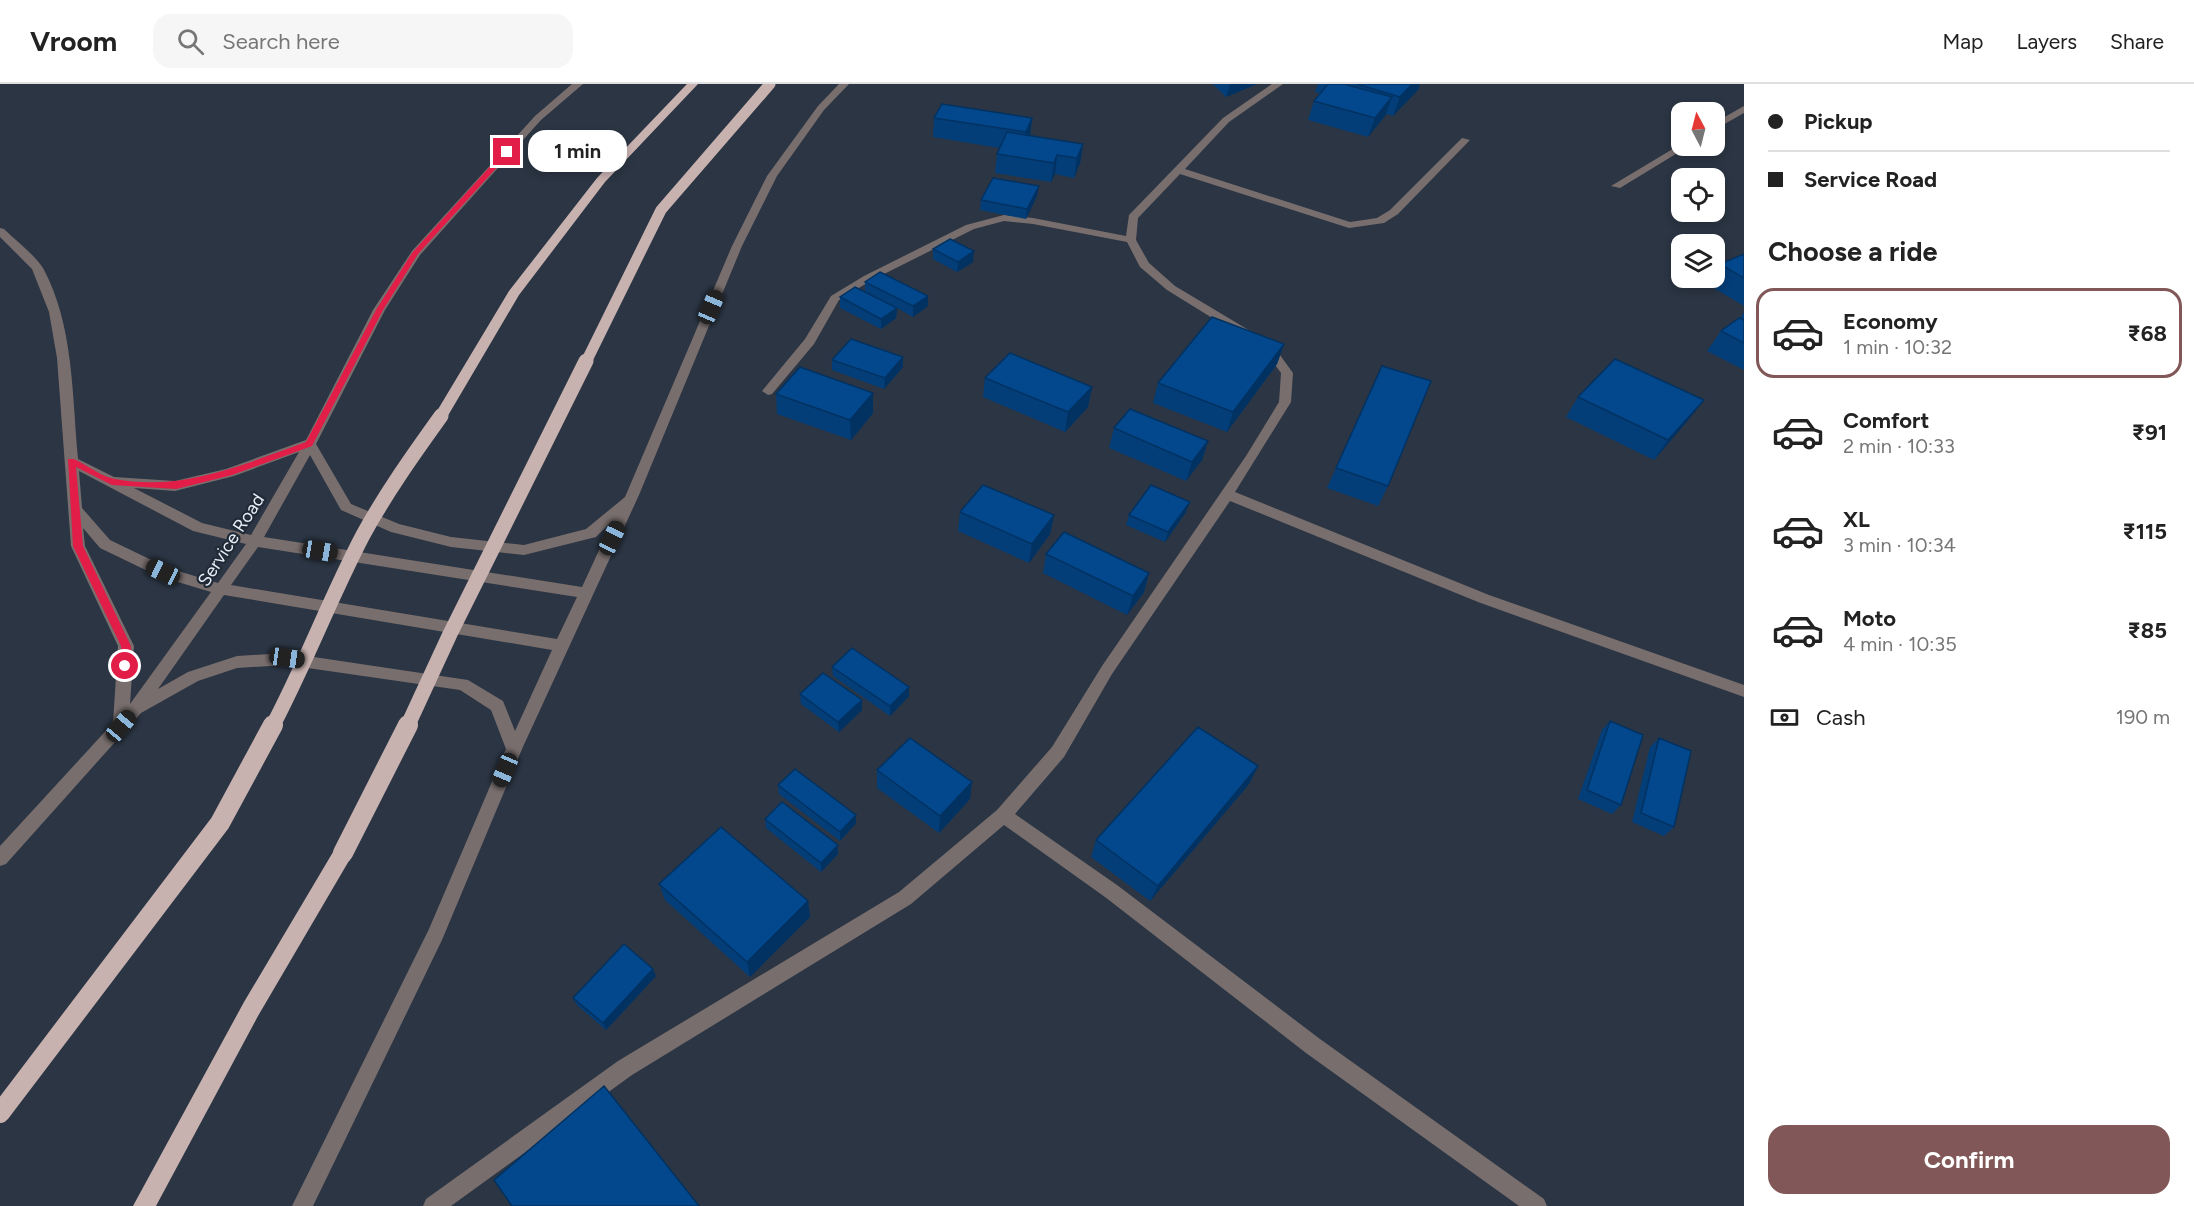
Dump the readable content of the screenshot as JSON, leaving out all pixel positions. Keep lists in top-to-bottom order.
{
  "streets": {
    "street": ["Service Road"]
  },
  "north": "top",
  "page": {
    "header": "Vroom",
    "search": "Search here",
    "nav": ["Map", "Layers", "Share"],
    "banner": ["Pickup", "Service Road"],
    "bubble": "1 min",
    "heading": "Choose a ride",
    "list": [
      {
        "name": "Economy",
        "note": "1 min · 10:32",
        "value": "₹68"
      },
      {
        "name": "Comfort",
        "note": "2 min · 10:33",
        "value": "₹91"
      },
      {
        "name": "XL",
        "note": "3 min · 10:34",
        "value": "₹115"
      },
      {
        "name": "Moto",
        "note": "4 min · 10:35",
        "value": "₹85"
      }
    ],
    "pay": ["Cash", "190 m"],
    "buttons": "Confirm"
  }
}
